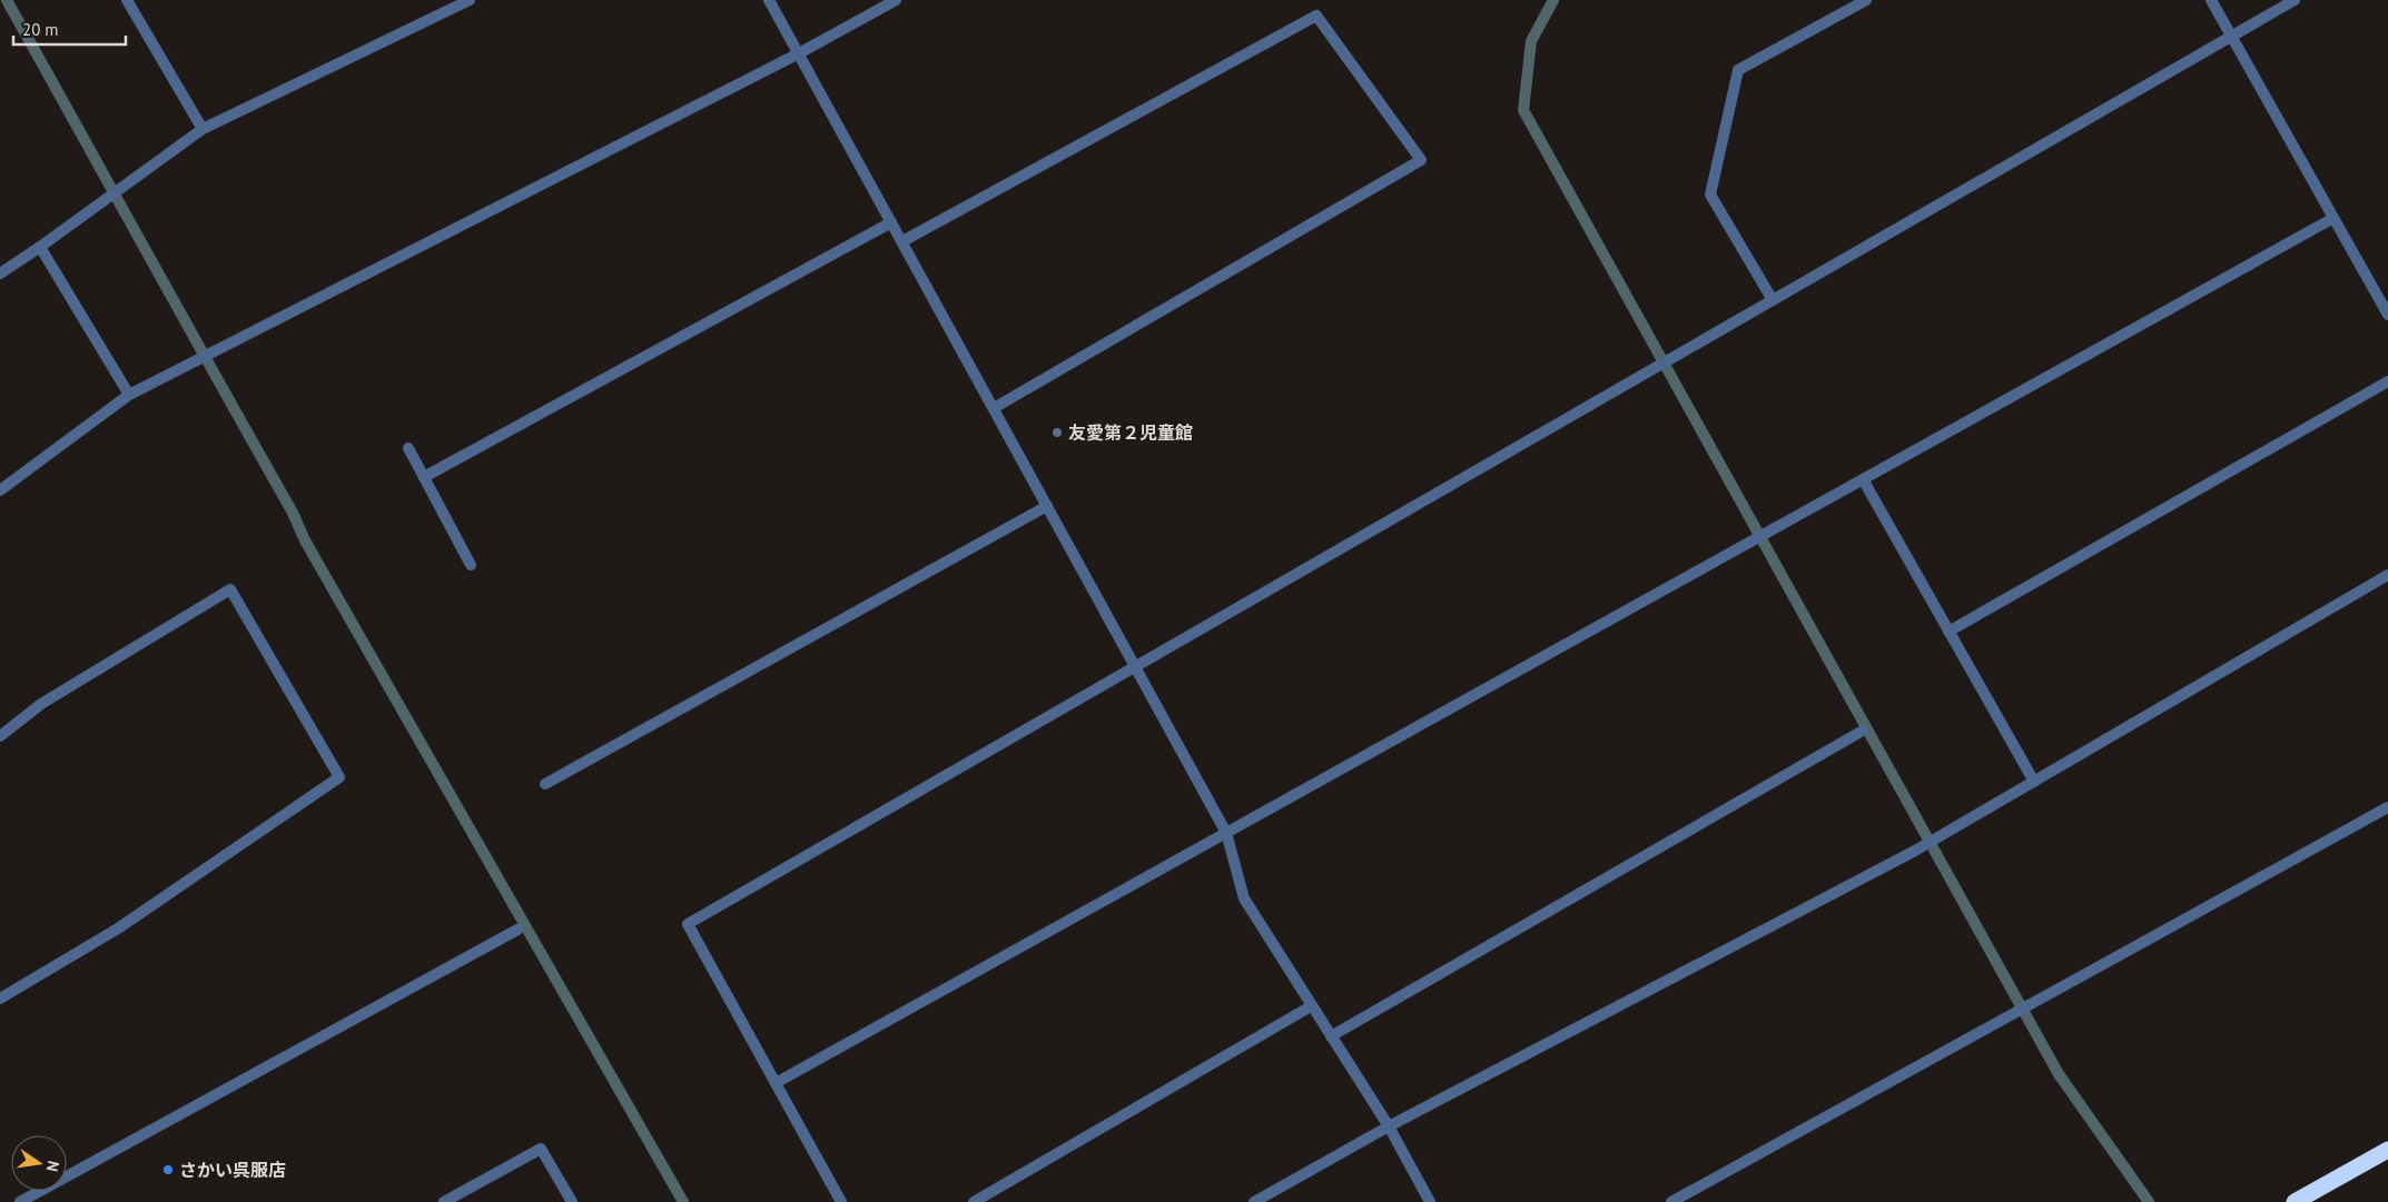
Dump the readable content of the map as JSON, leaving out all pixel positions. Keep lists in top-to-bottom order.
{
  "places": ["友愛第２児童館", "さかい呉服店"],
  "scale_bar": "20 m",
  "north": "right"
}
